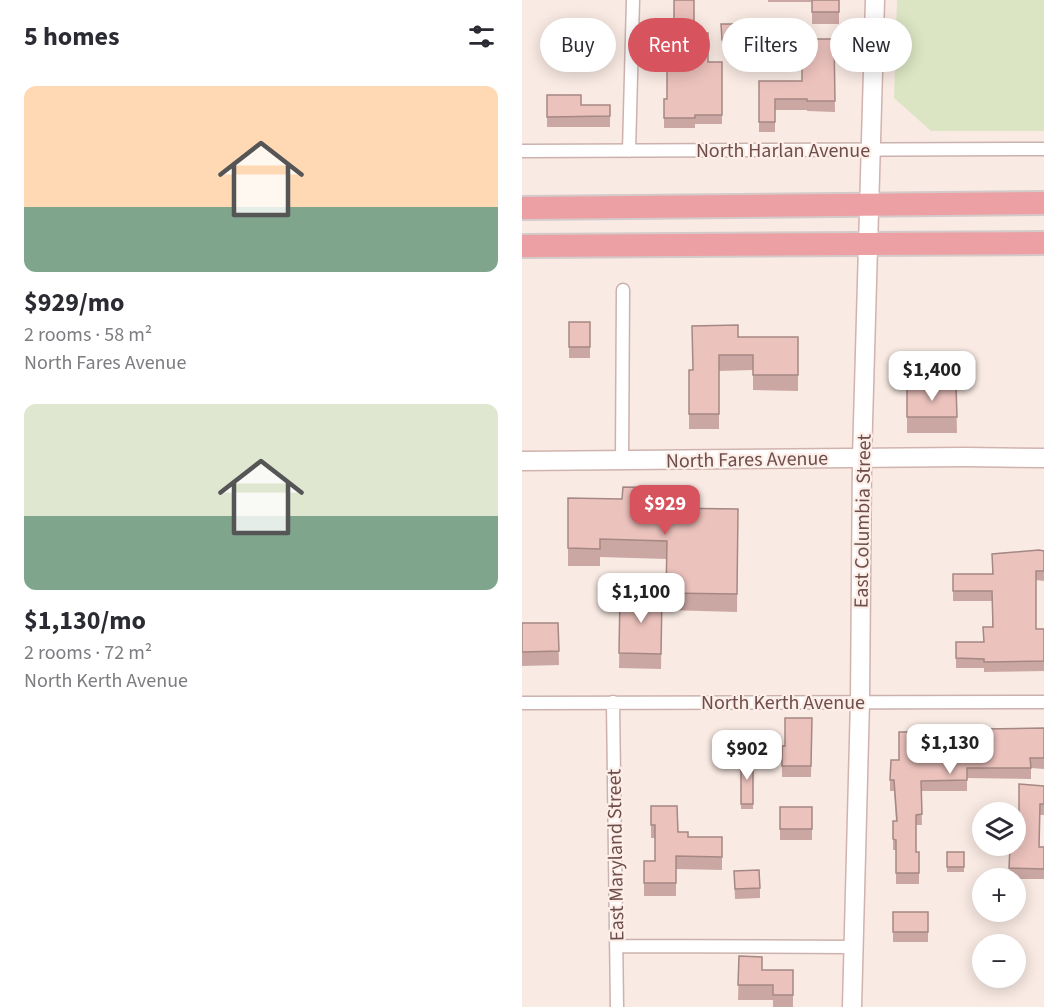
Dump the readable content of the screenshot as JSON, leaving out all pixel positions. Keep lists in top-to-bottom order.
{
  "streets": {
    "main road": ["North Fares Avenue", "East Columbia Street"],
    "street": ["North Harlan Avenue", "North Kerth Avenue", "East Maryland Street"]
  },
  "crossings": [
    ["North Harlan Avenue", "East Columbia Street"],
    ["North Fares Avenue", "East Columbia Street"],
    ["East Columbia Street", "North Kerth Avenue"],
    ["North Kerth Avenue", "East Maryland Street"]
  ],
  "page": {
    "heading": "5 homes",
    "chip": [
      "Buy",
      "Rent",
      "Filters",
      "New"
    ],
    "list": [
      {
        "name": "$929/mo",
        "note": "2 rooms · 58 m² · North Fares Avenue"
      },
      {
        "name": "$1,130/mo",
        "note": "2 rooms · 72 m² · North Kerth Avenue"
      }
    ],
    "price": [
      "$1,400",
      "$929",
      "$1,100",
      "$1,130",
      "$902"
    ],
    "map_buttons": ["+", "−"]
  }
}
